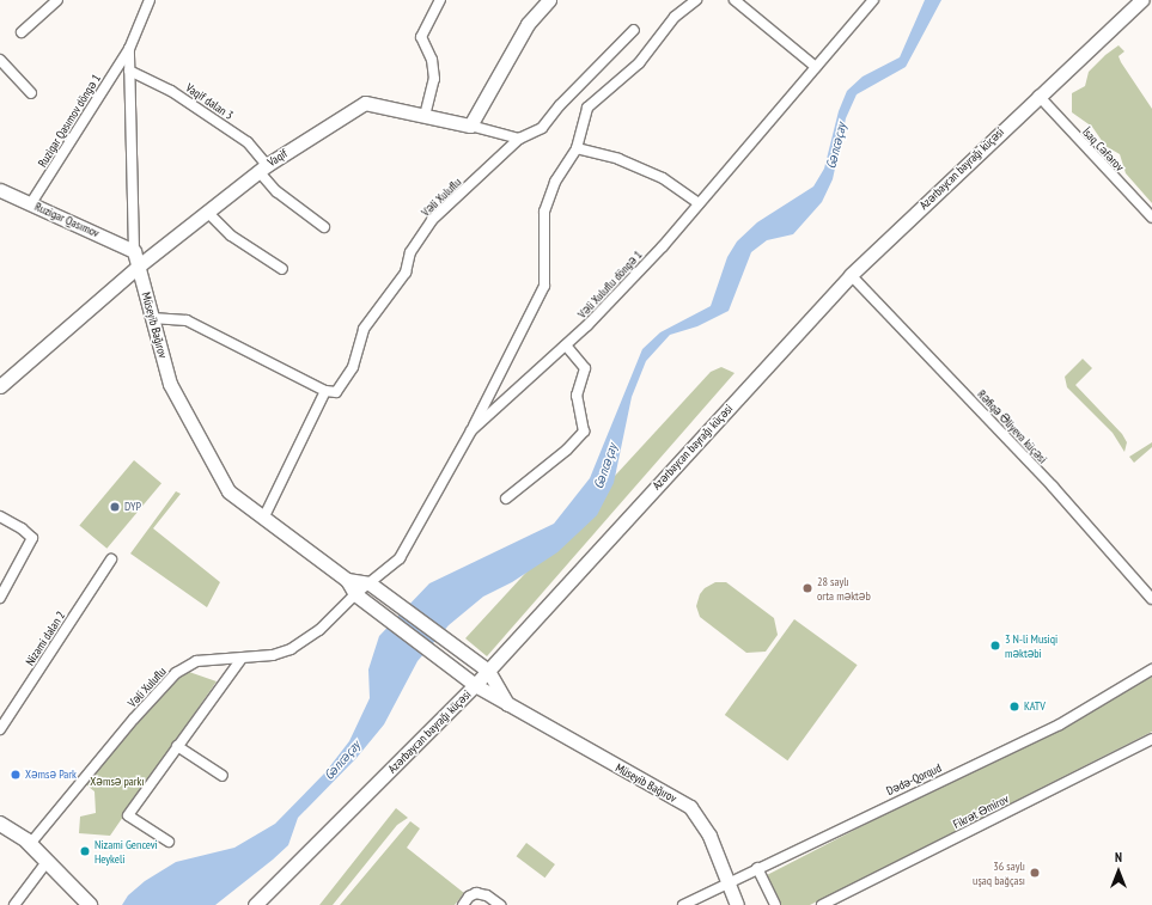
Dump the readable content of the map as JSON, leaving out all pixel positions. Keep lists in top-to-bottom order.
{
  "streets": {
    "street": [
      "Vaqif dalan 3",
      "Ruzigar Qasımov döngə 1",
      "İsaq Cəfərov",
      "Vaqif",
      "Azərbaycan bayrağı küçəsi",
      "Vəli Xuluflu",
      "Ruzigar Qasımov",
      "Vəli Xuluflu döngə 1",
      "Müseyib Bağırov",
      "Rəfiqə Əliyeva küçəsi",
      "Nizami dalan 2",
      "Dədə-Qorqud",
      "Fikrət Əmirov"
    ]
  },
  "crossings": [
    ["Vaqif dalan 3", "Vaqif"],
    ["Vaqif dalan 3", "Müseyib Bağırov"],
    ["Ruzigar Qasımov döngə 1", "Ruzigar Qasımov"],
    ["Ruzigar Qasımov döngə 1", "Müseyib Bağırov"],
    ["İsaq Cəfərov", "Azərbaycan bayrağı küçəsi"],
    ["Vaqif", "Müseyib Bağırov"],
    ["Azərbaycan bayrağı küçəsi", "Müseyib Bağırov"],
    ["Azərbaycan bayrağı küçəsi", "Rəfiqə Əliyeva küçəsi"],
    ["Vəli Xuluflu", "Vəli Xuluflu döngə 1"],
    ["Vəli Xuluflu", "Müseyib Bağırov"],
    ["Ruzigar Qasımov", "Müseyib Bağırov"],
    ["Vəli Xuluflu döngə 1", "Müseyib Bağırov"],
    ["Müseyib Bağırov", "Dədə-Qorqud"]
  ],
  "water": ["Gəncəçay"],
  "parks": ["Xəmsə parkı"],
  "places": [
    "DYP",
    "28 saylı orta məktəb",
    "3 N-li Musiqi məktəbi",
    "KATV",
    "Xəmsə Park",
    "Nizami Gencevi Heykeli",
    "36 saylı uşaq bağçası"
  ],
  "north": "top"
}
